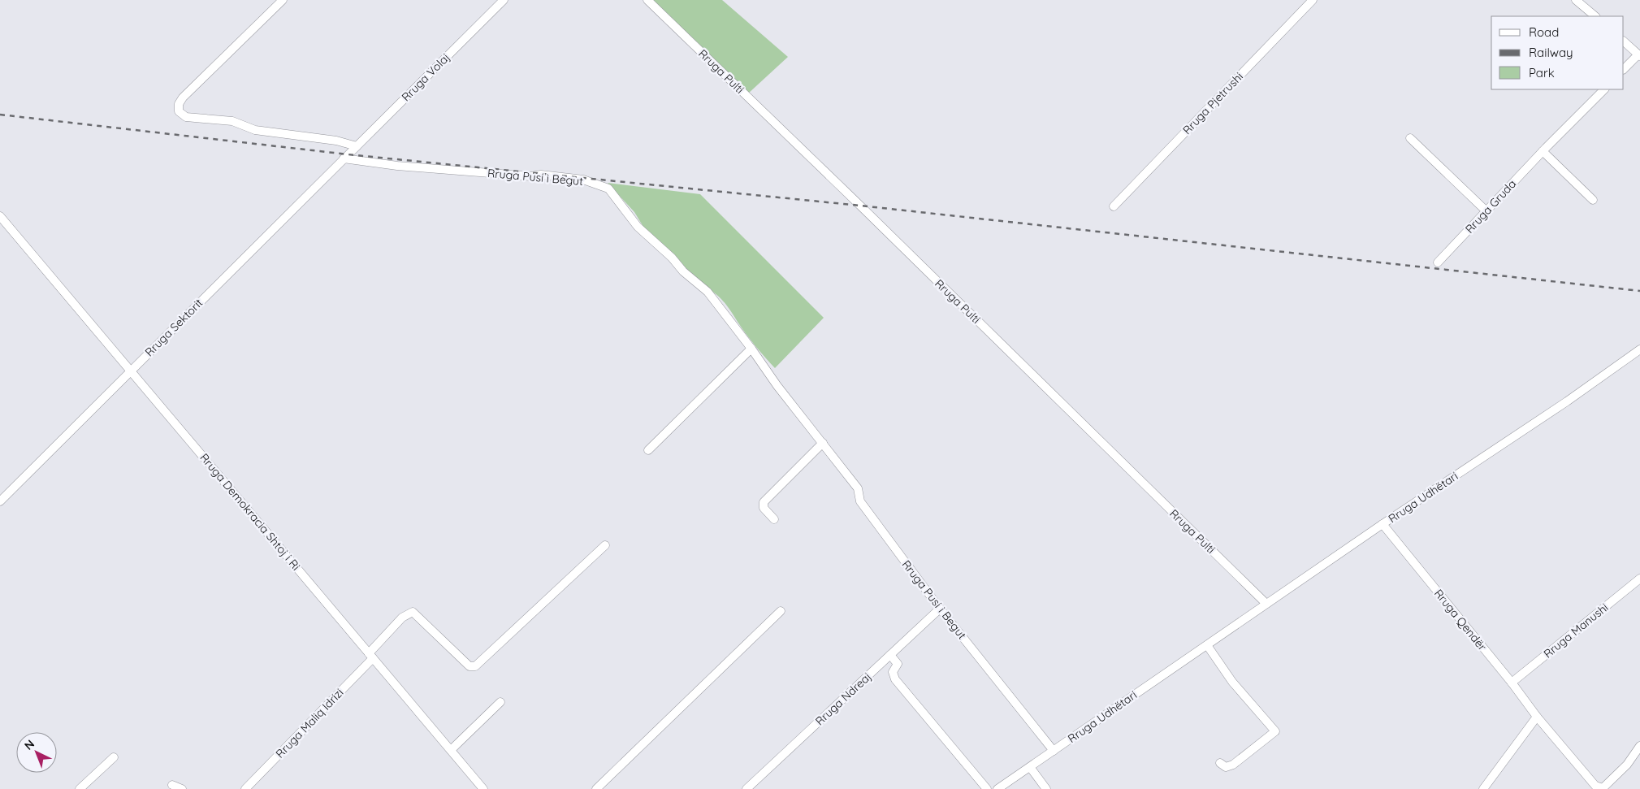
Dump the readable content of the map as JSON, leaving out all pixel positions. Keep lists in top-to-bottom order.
{
  "streets": {
    "street": [
      "Rruga Pulti",
      "Rruga Volaj",
      "Rruga Pjetrushi",
      "Rruga Pusi i Begut",
      "Rruga Gruda",
      "Rruga Sektorit",
      "Rruga Udhëtari",
      "Rruga Demokracia Shtoj i Ri",
      "Rruga Qendër",
      "Rruga Manushi",
      "Rruga Ndreaj",
      "Rruga Maliq Idrizi"
    ]
  },
  "crossings": [
    ["Rruga Pulti", "Rruga Udhëtari"],
    ["Rruga Volaj", "Rruga Pusi i Begut"],
    ["Rruga Volaj", "Rruga Sektorit"],
    ["Rruga Pusi i Begut", "Rruga Sektorit"],
    ["Rruga Pusi i Begut", "Rruga Udhëtari"],
    ["Rruga Pusi i Begut", "Rruga Ndreaj"],
    ["Rruga Sektorit", "Rruga Demokracia Shtoj i Ri"],
    ["Rruga Udhëtari", "Rruga Qendër"],
    ["Rruga Demokracia Shtoj i Ri", "Rruga Maliq Idrizi"],
    ["Rruga Qendër", "Rruga Manushi"]
  ],
  "legend": ["Road", "Railway", "Park"],
  "north": "top left"
}
